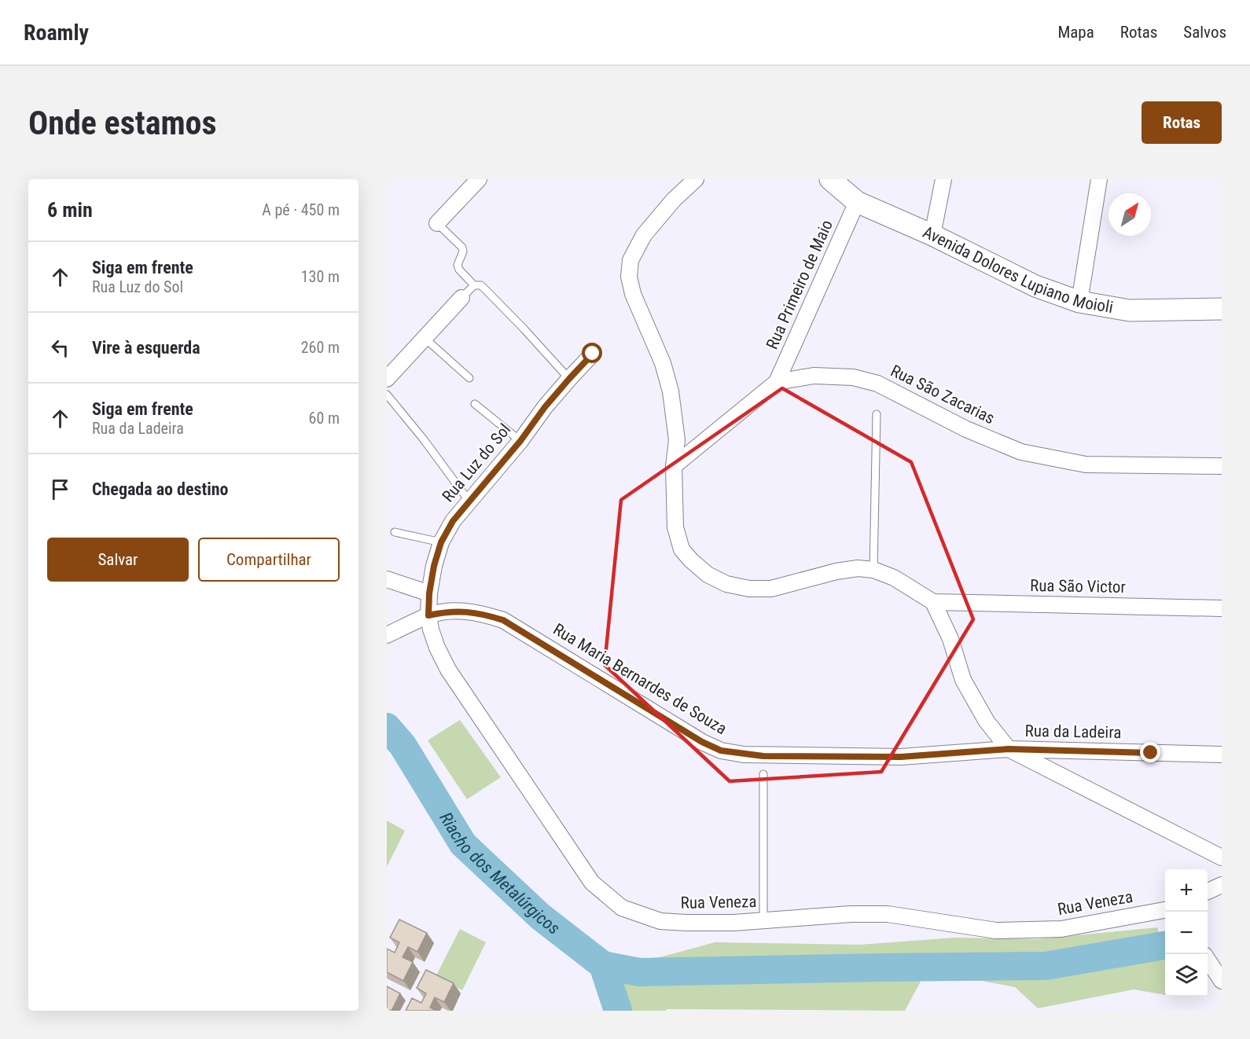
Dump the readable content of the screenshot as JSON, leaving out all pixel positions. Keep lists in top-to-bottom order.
{
  "streets": {
    "main road": ["Avenida Dolores Lupiano Moioli"],
    "street": [
      "Rua Primeiro de Maio",
      "Rua São Zacarias",
      "Rua Luz do Sol",
      "Rua São Victor",
      "Rua Maria Bernardes de Souza",
      "Rua da Ladeira",
      "Rua Veneza"
    ]
  },
  "crossings": [
    ["Avenida Dolores Lupiano Moioli", "Rua Primeiro de Maio"],
    ["Rua Primeiro de Maio", "Rua São Zacarias"],
    ["Rua Luz do Sol", "Rua Maria Bernardes de Souza"],
    ["Rua Luz do Sol", "Rua Veneza"],
    ["Rua Maria Bernardes de Souza", "Rua da Ladeira"],
    ["Rua Maria Bernardes de Souza", "Rua Veneza"]
  ],
  "water": ["Riacho dos Metalúrgicos"],
  "north": "top right",
  "page": {
    "header": "Roamly",
    "nav": ["Mapa", "Rotas", "Salvos"],
    "buttons": [
      "Rotas",
      ["Salvar", "Compartilhar"]
    ],
    "title": "Onde estamos",
    "heading": ["6 min", "A pé · 450 m"],
    "list": [
      ["Siga em frente", "Rua Luz do Sol", "130 m"],
      ["Vire à esquerda", "260 m"],
      ["Siga em frente", "Rua da Ladeira", "60 m"],
      "Chegada ao destino"
    ],
    "map_buttons": ["+", "−"]
  }
}
